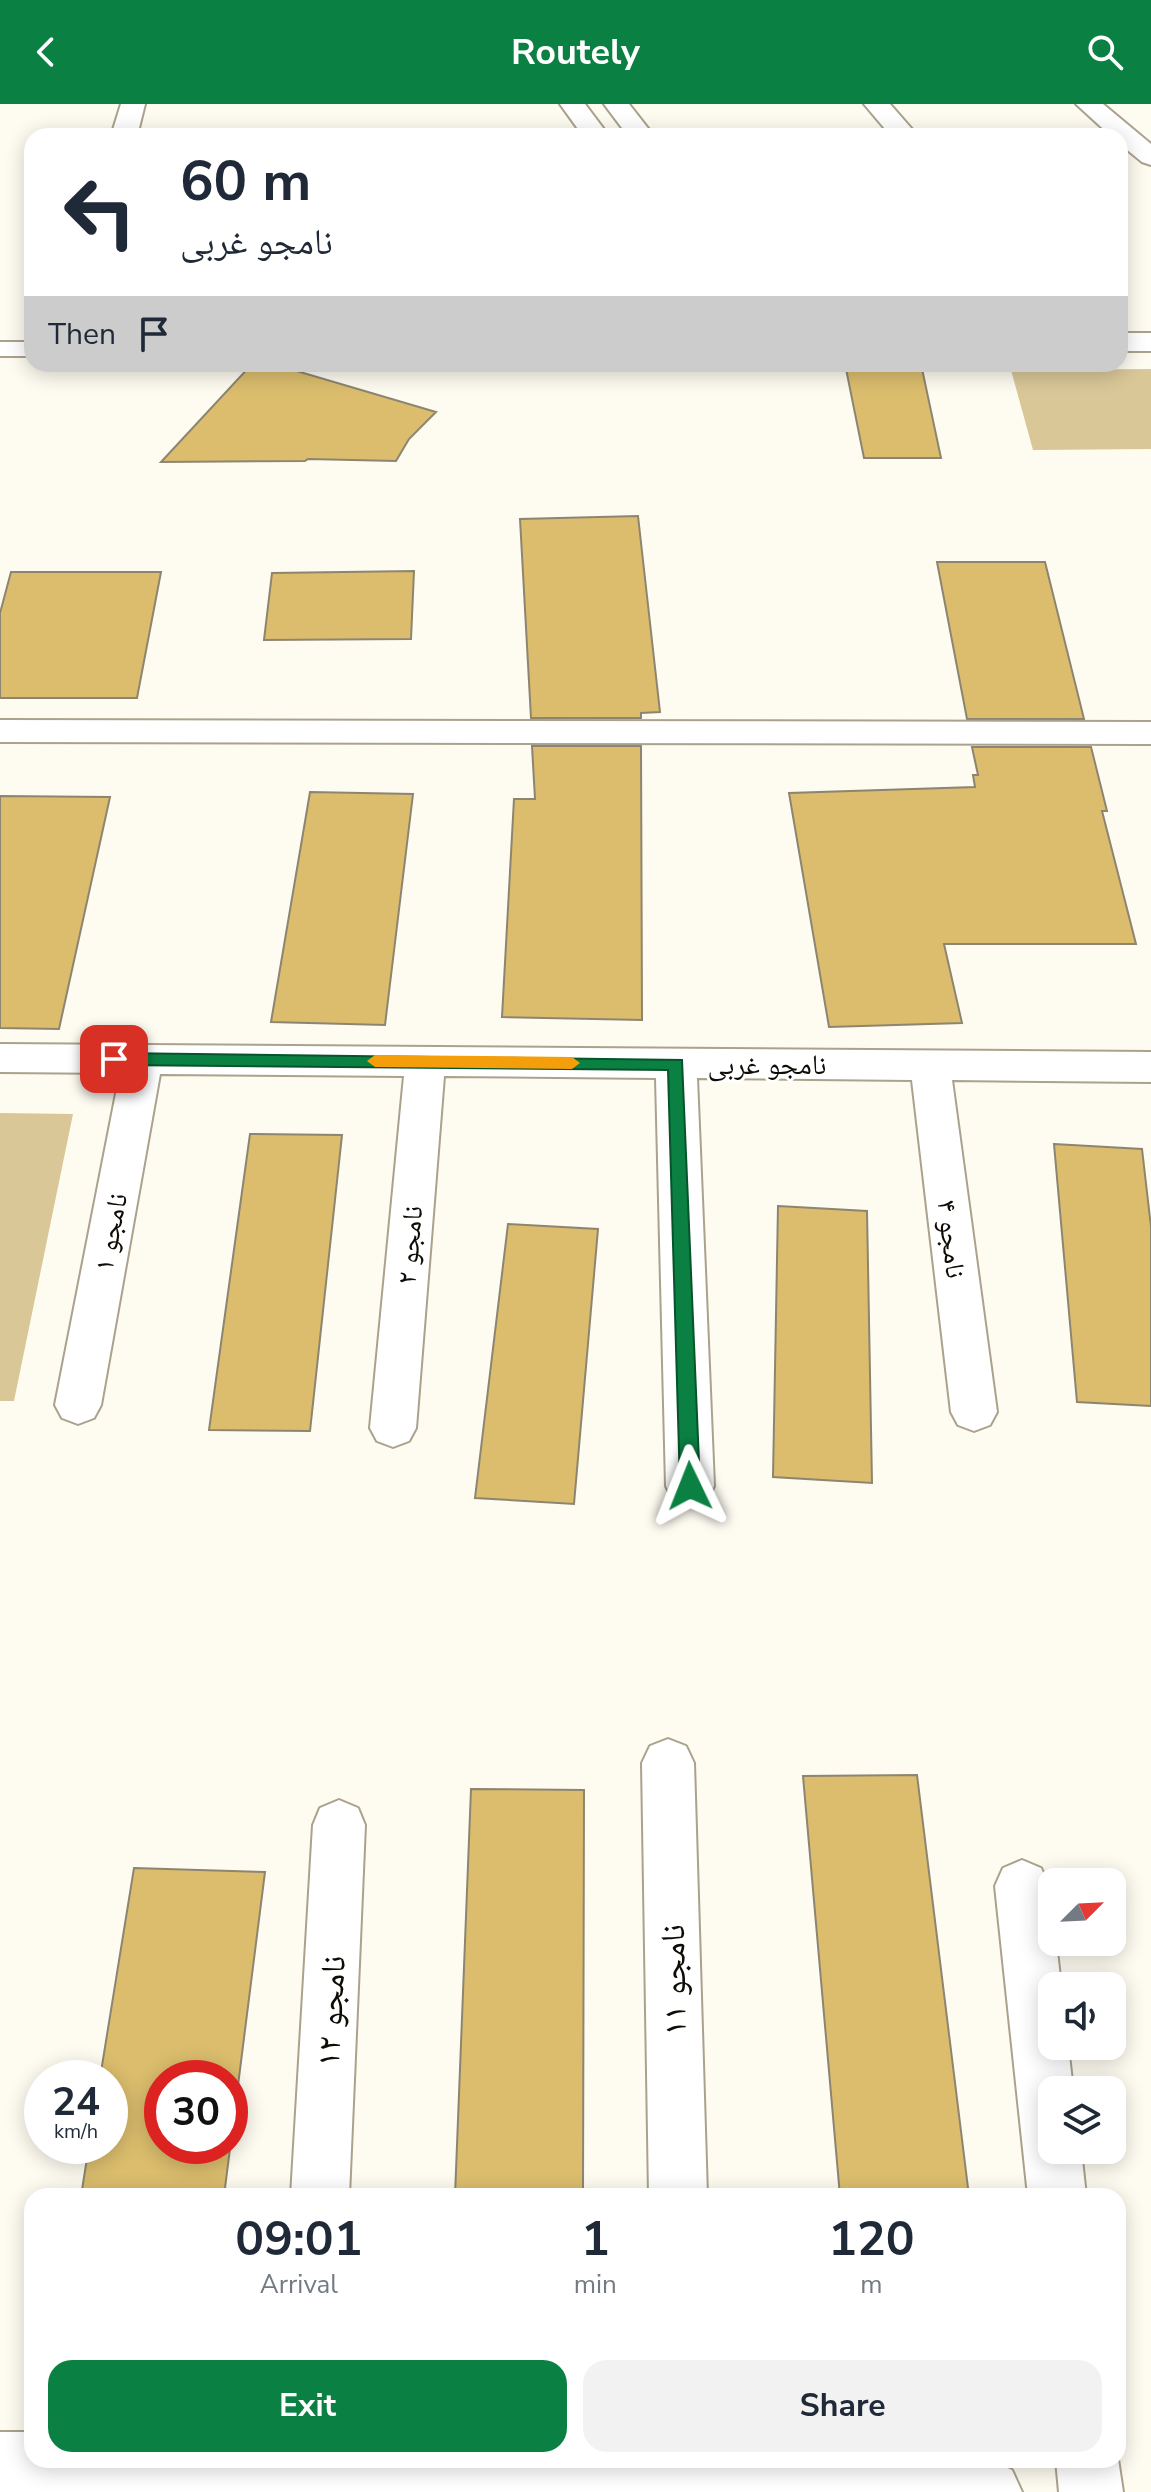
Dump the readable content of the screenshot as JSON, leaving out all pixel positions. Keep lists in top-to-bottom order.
{
  "streets": {
    "street": [
      "نامجو غربی",
      "نامجو ۱",
      "نامجو ۴",
      "نامجو ۲",
      "نامجو ۱۱",
      "نامجو ۱۲"
    ]
  },
  "crossings": [
    ["نامجو غربی", "نامجو ۱"],
    ["نامجو غربی", "نامجو ۴"],
    ["نامجو غربی", "نامجو ۲"]
  ],
  "north": "top right",
  "page": {
    "header": "Routely",
    "turn": ["60 m", "نامجو غربی"],
    "then": "Then",
    "speed": "24 km/h",
    "limit": "30",
    "eta": [
      "09:01",
      "Arrival",
      "1",
      "min",
      "120",
      "m"
    ],
    "buttons": ["Exit", "Share"]
  }
}
